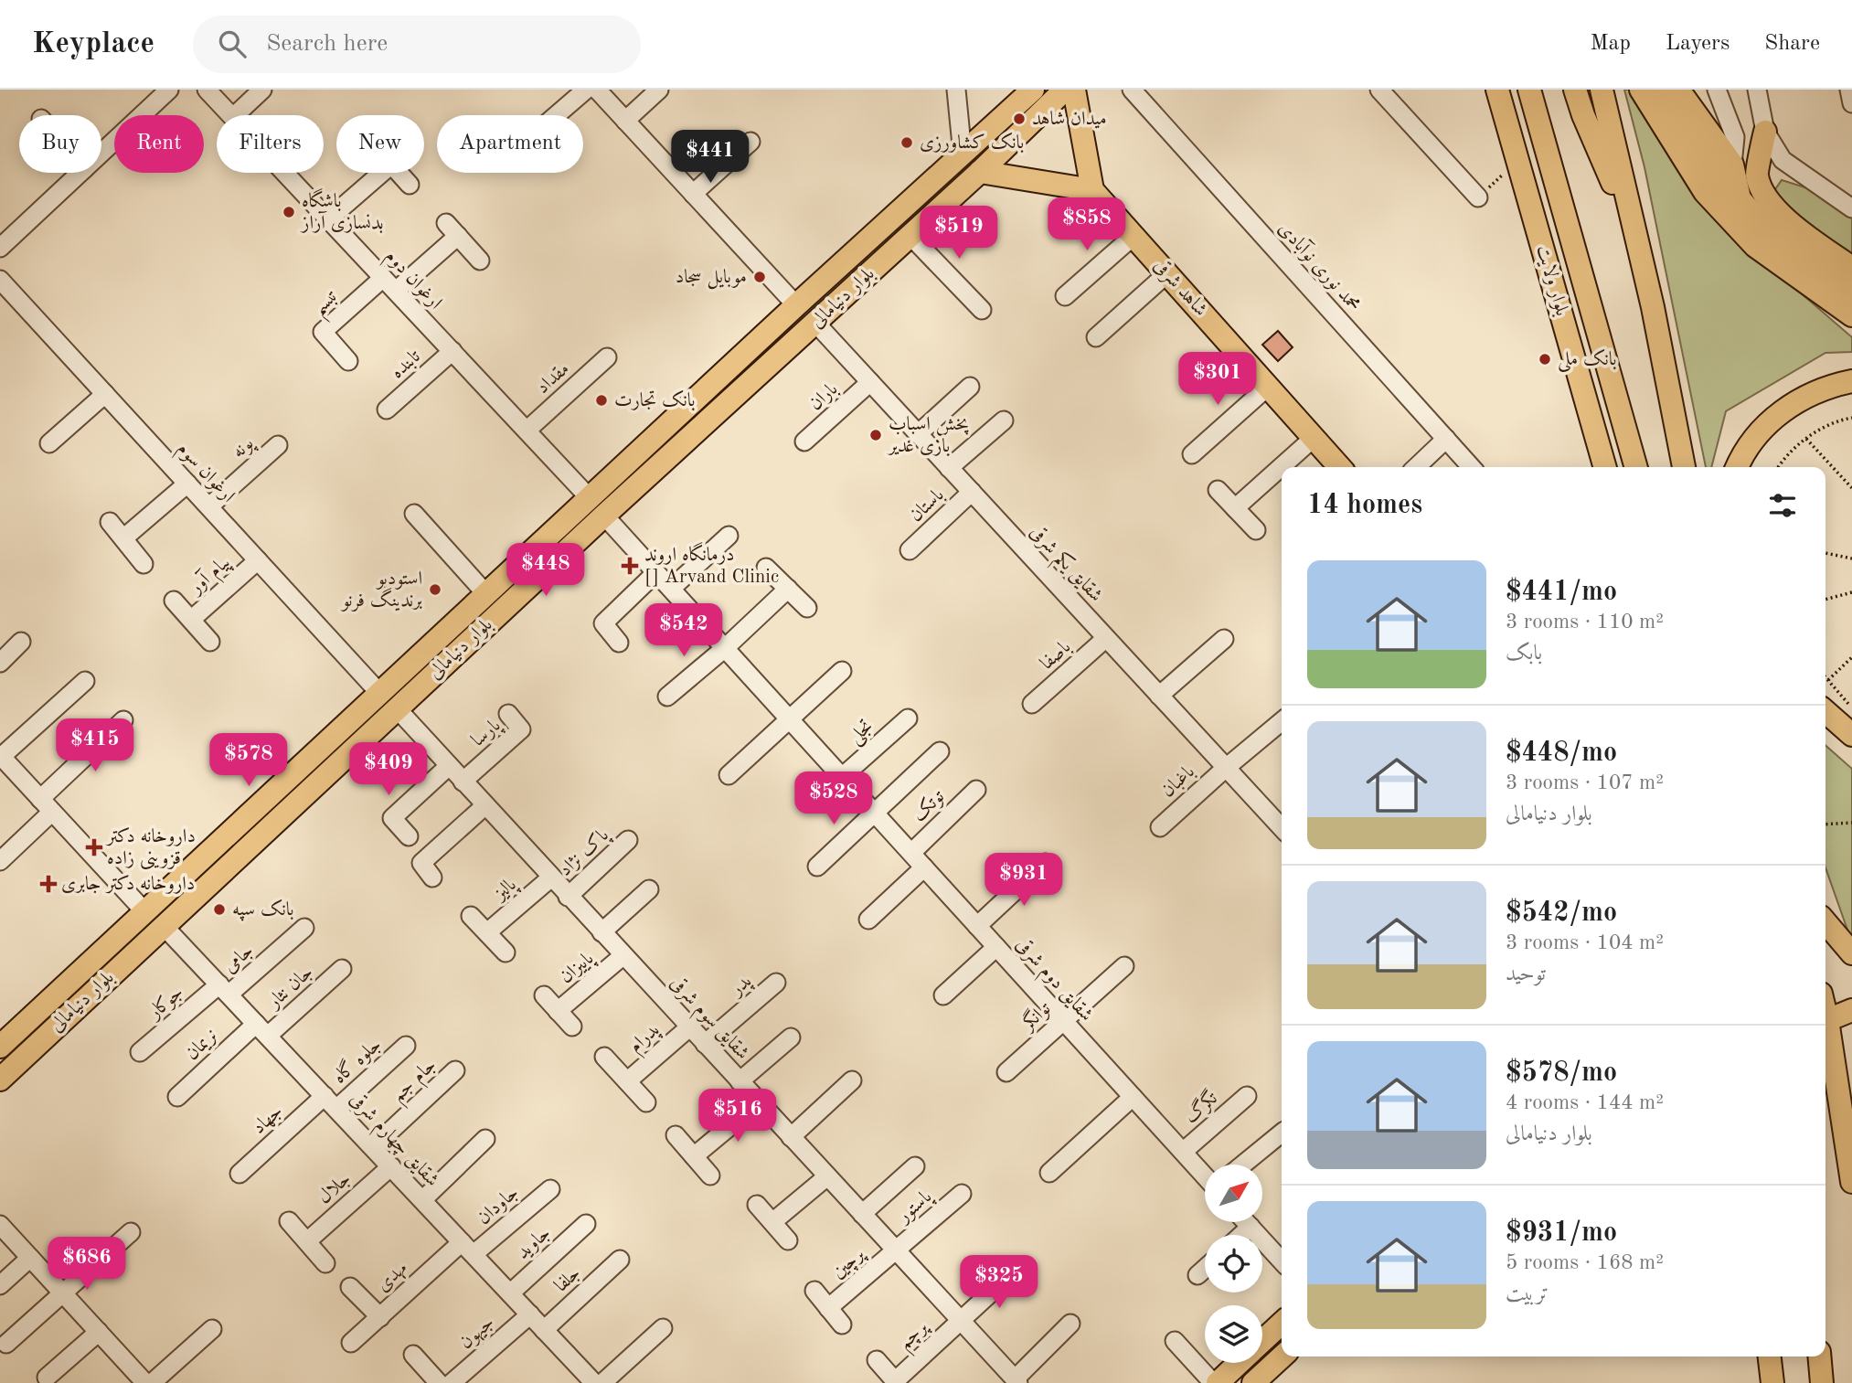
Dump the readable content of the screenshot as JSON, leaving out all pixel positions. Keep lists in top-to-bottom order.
{
  "streets": {
    "main road": ["بلوار ولایت", "شاهد شرقی", "بلوار دنیامالی"],
    "street": [
      "محمد نوری نوآبادی",
      "ارغوان دوم",
      "تبسم",
      "تابنده",
      "مقداد",
      "باران",
      "پونه",
      "ارغوان سوم",
      "باستان",
      "شقایق یکم شرقی",
      "پیام آور",
      "باصفا",
      "تجلی",
      "پارسا",
      "باغبان",
      "توتک",
      "پاک نژاد",
      "پالیز",
      "جامی",
      "پاییزان",
      "شقایق دوم شرقی",
      "پدر",
      "جان نثار",
      "جوکار",
      "توانگر",
      "شقایق سوم شرقی",
      "پدرام",
      "نریمان",
      "جلوه گاه",
      "جام جم",
      "تگرگ",
      "جهاد",
      "شقایق چهارم شرقی",
      "جلال",
      "جاودان",
      "پاستور",
      "جاوید",
      "پرچین",
      "مهدی",
      "جلفا",
      "جیهون",
      "پرچم"
    ]
  },
  "crossings": [
    ["ارغوان دوم", "بلوار دنیامالی"],
    ["ارغوان دوم", "تبسم"],
    ["ارغوان دوم", "تابنده"],
    ["ارغوان دوم", "مقداد"],
    ["ارغوان دوم", "شقایق دوم شرقی"],
    ["بلوار دنیامالی", "ارغوان سوم"],
    ["بلوار دنیامالی", "شقایق یکم شرقی"],
    ["بلوار دنیامالی", "شقایق دوم شرقی"],
    ["بلوار دنیامالی", "شقایق سوم شرقی"],
    ["بلوار دنیامالی", "شقایق چهارم شرقی"],
    ["باران", "شقایق یکم شرقی"],
    ["پونه", "ارغوان سوم"],
    ["ارغوان سوم", "پیام آور"],
    ["ارغوان سوم", "شقایق سوم شرقی"],
    ["باستان", "شقایق یکم شرقی"],
    ["شقایق یکم شرقی", "باصفا"],
    ["شقایق یکم شرقی", "باغبان"],
    ["تجلی", "شقایق دوم شرقی"],
    ["پارسا", "شقایق سوم شرقی"],
    ["توتک", "شقایق دوم شرقی"],
    ["پاک نژاد", "شقایق سوم شرقی"],
    ["پالیز", "شقایق سوم شرقی"],
    ["جامی", "جوکار"],
    ["جامی", "شقایق چهارم شرقی"],
    ["پاییزان", "شقایق سوم شرقی"],
    ["شقایق دوم شرقی", "توانگر"],
    ["شقایق دوم شرقی", "تگرگ"],
    ["پدر", "شقایق سوم شرقی"],
    ["جان نثار", "نریمان"],
    ["جان نثار", "شقایق چهارم شرقی"],
    ["جوکار", "شقایق چهارم شرقی"],
    ["شقایق سوم شرقی", "پدرام"],
    ["شقایق سوم شرقی", "پاستور"],
    ["شقایق سوم شرقی", "پرچین"],
    ["شقایق سوم شرقی", "پرچم"],
    ["نریمان", "شقایق چهارم شرقی"],
    ["جلوه گاه", "جهاد"],
    ["جلوه گاه", "شقایق چهارم شرقی"],
    ["جام جم", "شقایق چهارم شرقی"],
    ["جهاد", "شقایق چهارم شرقی"],
    ["شقایق چهارم شرقی", "جلال"],
    ["شقایق چهارم شرقی", "جاودان"],
    ["شقایق چهارم شرقی", "جاوید"],
    ["شقایق چهارم شرقی", "مهدی"],
    ["شقایق چهارم شرقی", "جلفا"],
    ["شقایق چهارم شرقی", "جیهون"],
    ["جاودان", "مهدی"],
    ["پاستور", "پرچین"]
  ],
  "places": {
    "other": [
      "میدان شاهد",
      "بانک کشاورزی",
      "باشگاه بدنسازی آراز",
      "موبایل سجاد",
      "بانک ملی",
      "بانک تجارت",
      "پخش اسباب بازی غدیر",
      "استودیو برندینگ فرنو",
      "بانک سپه"
    ],
    "health": ["درمانگاه اروند [] Arvand Clinic", "داروخانه دکتر قزوینی زاده", "داروخانه دکتر جابری"]
  },
  "north": "top right",
  "page": {
    "header": "Keyplace",
    "search": "Search here",
    "nav": ["Map", "Layers", "Share"],
    "chip": [
      "Buy",
      "Rent",
      "Filters",
      "New",
      "Apartment"
    ],
    "price": [
      "$441",
      "$858",
      "$519",
      "$301",
      "$448",
      "$542",
      "$415",
      "$578",
      "$409",
      "$528",
      "$931",
      "$516",
      "$686",
      "$325"
    ],
    "heading": "14 homes",
    "list": [
      {
        "name": "$441/mo",
        "note": "3 rooms · 110 m² · بابک"
      },
      {
        "name": "$448/mo",
        "note": "3 rooms · 107 m² · بلوار دنیامالی"
      },
      {
        "name": "$542/mo",
        "note": "3 rooms · 104 m² · توحید"
      },
      {
        "name": "$578/mo",
        "note": "4 rooms · 144 m² · بلوار دنیامالی"
      },
      {
        "name": "$931/mo",
        "note": "5 rooms · 168 m² · تربیت"
      }
    ]
  }
}
